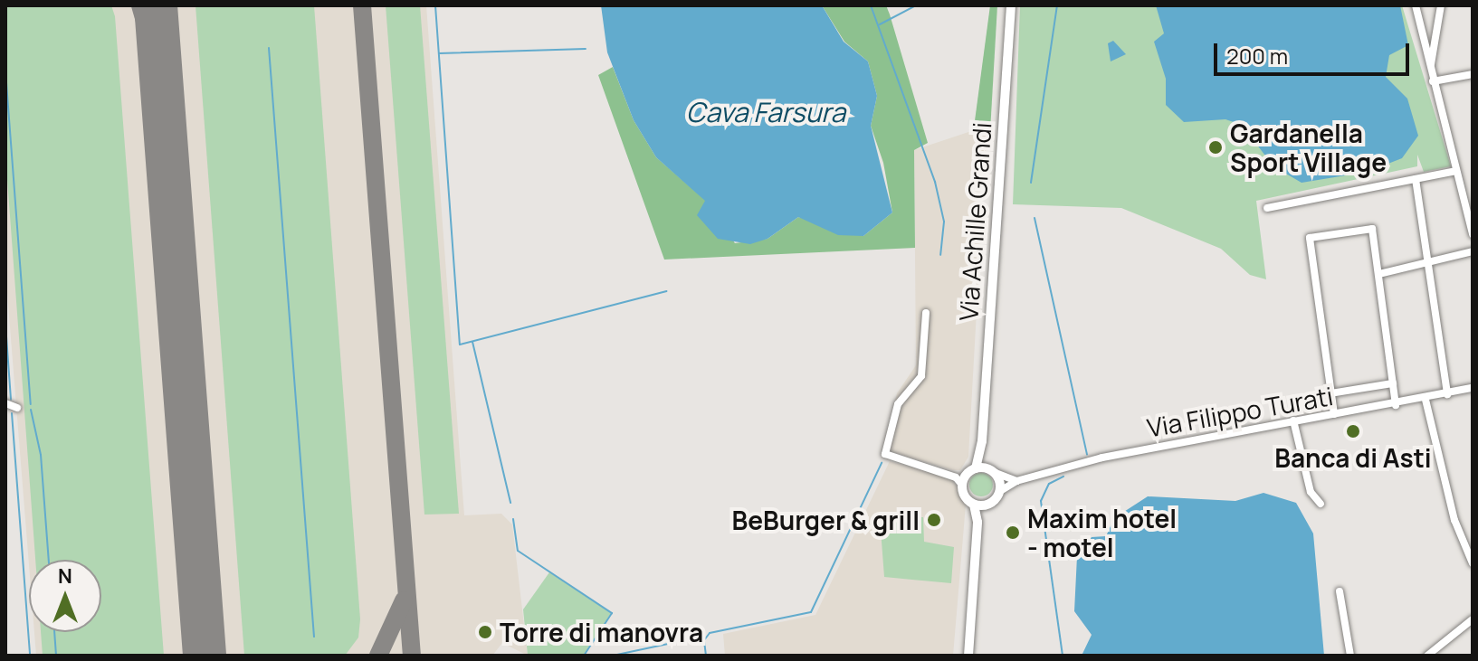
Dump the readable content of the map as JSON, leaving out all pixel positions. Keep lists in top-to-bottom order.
{
  "streets": {
    "main road": ["Via Achille Grandi"],
    "street": ["Via Filippo Turati"]
  },
  "crossings": [
    ["Via Achille Grandi", "Via Filippo Turati"]
  ],
  "water": ["Cava Farsura"],
  "places": [
    "Gardanella Sport Village",
    "Banca di Asti",
    "BeBurger & grill",
    "Maxim hotel - motel",
    "Torre di manovra"
  ],
  "scale_bar": "200 m",
  "north": "top"
}
